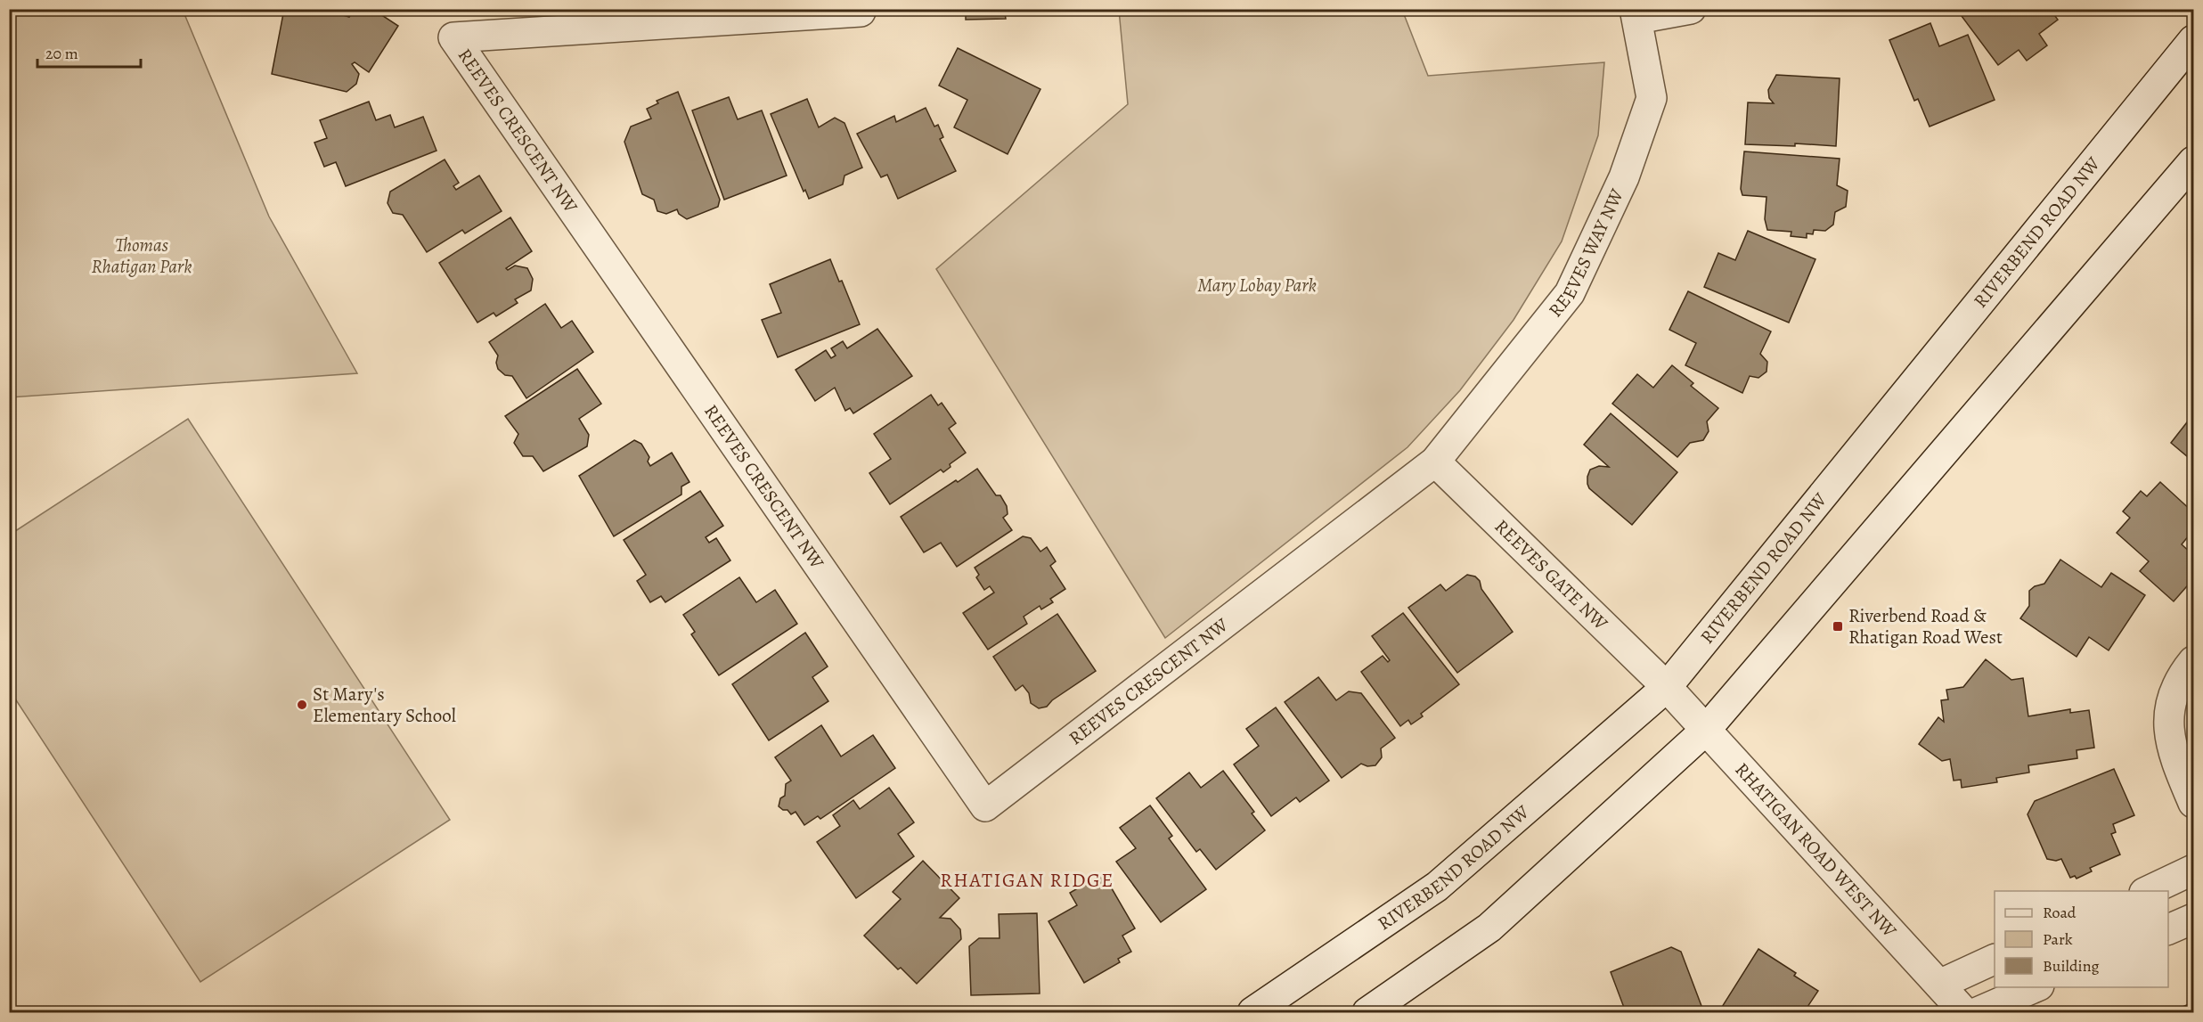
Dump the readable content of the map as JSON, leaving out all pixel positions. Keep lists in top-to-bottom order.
{
  "streets": {
    "street": [
      "REEVES CRESCENT NW",
      "RIVERBEND ROAD NW",
      "REEVES WAY NW",
      "REEVES GATE NW",
      "RHATIGAN ROAD WEST NW"
    ]
  },
  "crossings": [
    ["REEVES CRESCENT NW", "REEVES WAY NW"],
    ["REEVES CRESCENT NW", "REEVES GATE NW"],
    ["RIVERBEND ROAD NW", "REEVES GATE NW"],
    ["RIVERBEND ROAD NW", "RHATIGAN ROAD WEST NW"],
    ["REEVES WAY NW", "REEVES GATE NW"],
    ["REEVES GATE NW", "RHATIGAN ROAD WEST NW"]
  ],
  "districts": ["RHATIGAN RIDGE"],
  "parks": ["Thomas Rhatigan Park", "Mary Lobay Park"],
  "places": {
    "transit": ["Riverbend Road & Rhatigan Road West"],
    "other": ["St Mary's Elementary School"]
  },
  "legend": ["Road", "Park", "Building"],
  "scale_bar": "20 m"
}
